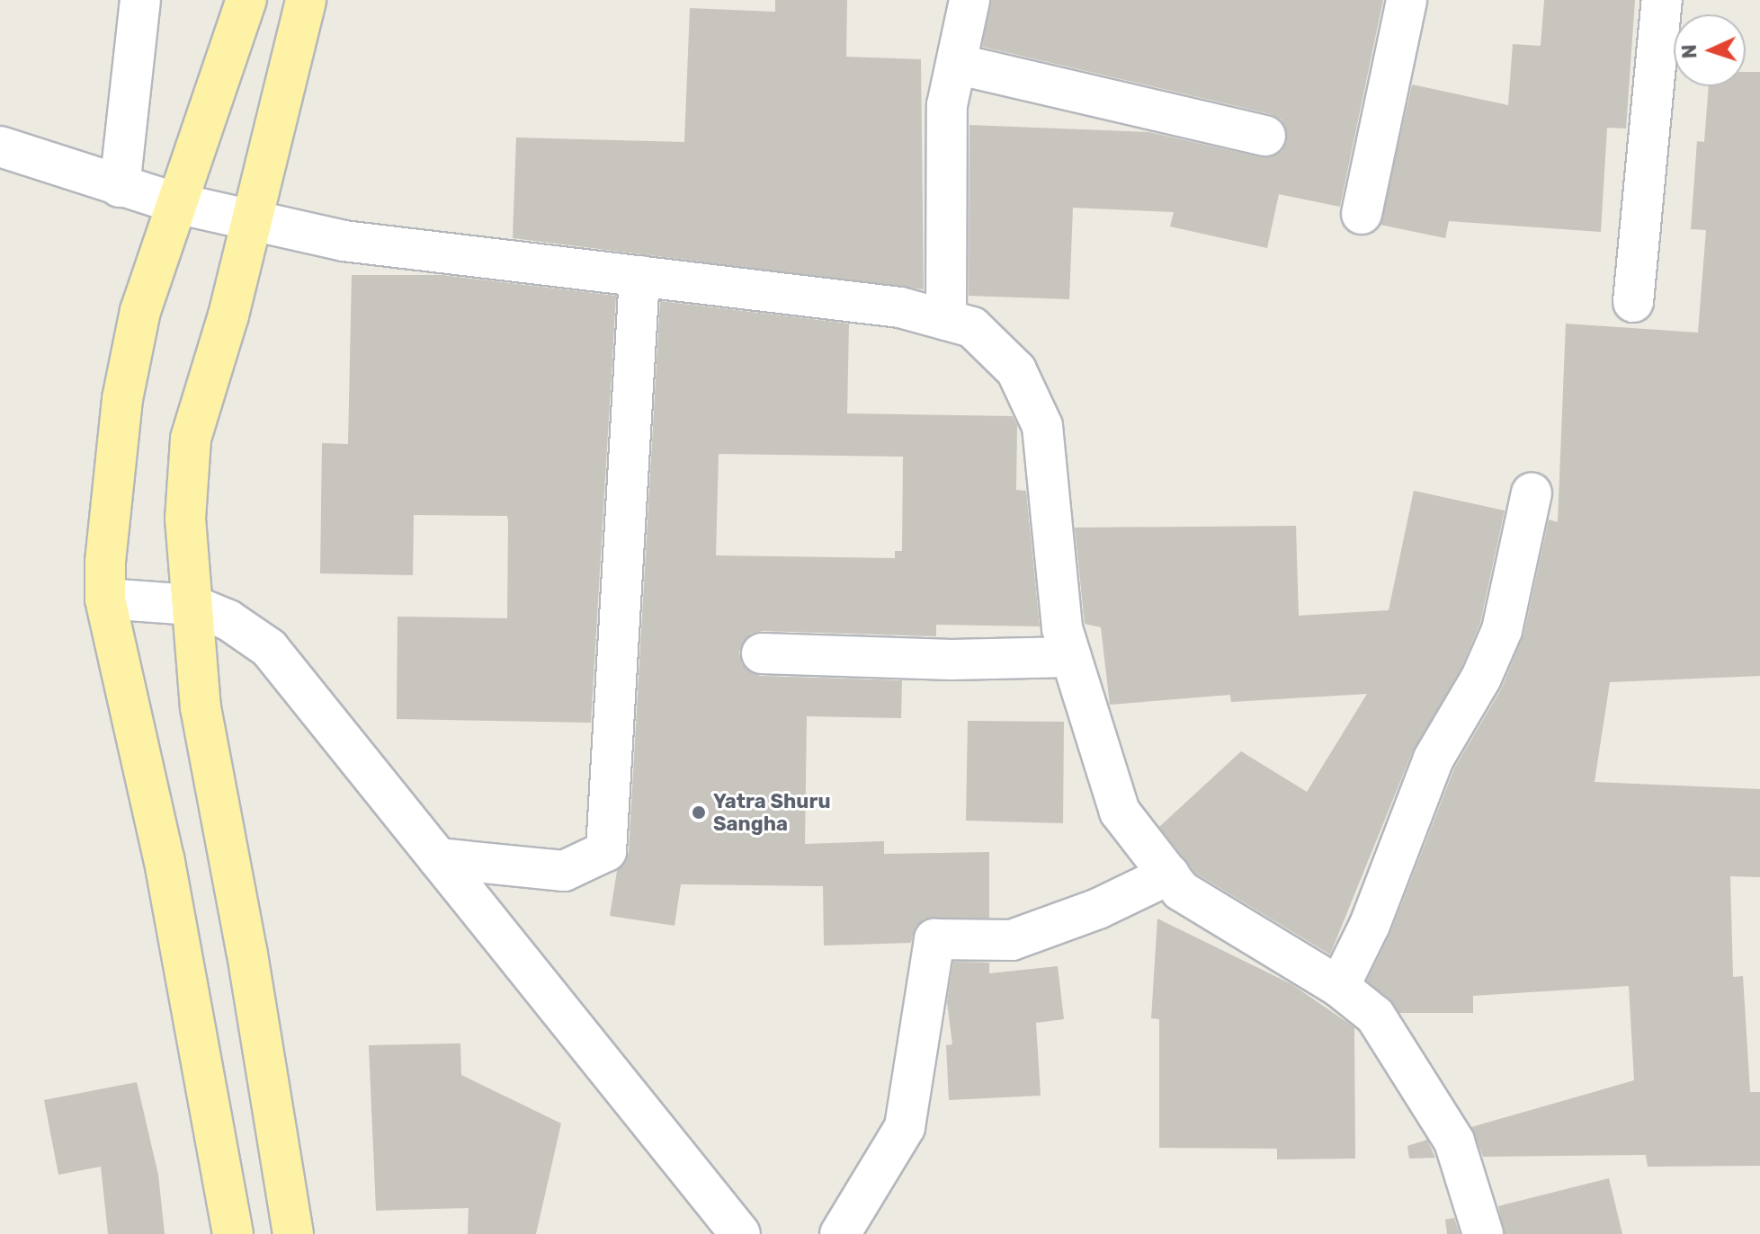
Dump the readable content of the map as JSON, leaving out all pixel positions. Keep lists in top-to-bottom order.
{
  "places": ["Yatra Shuru Sangha"],
  "north": "left"
}
